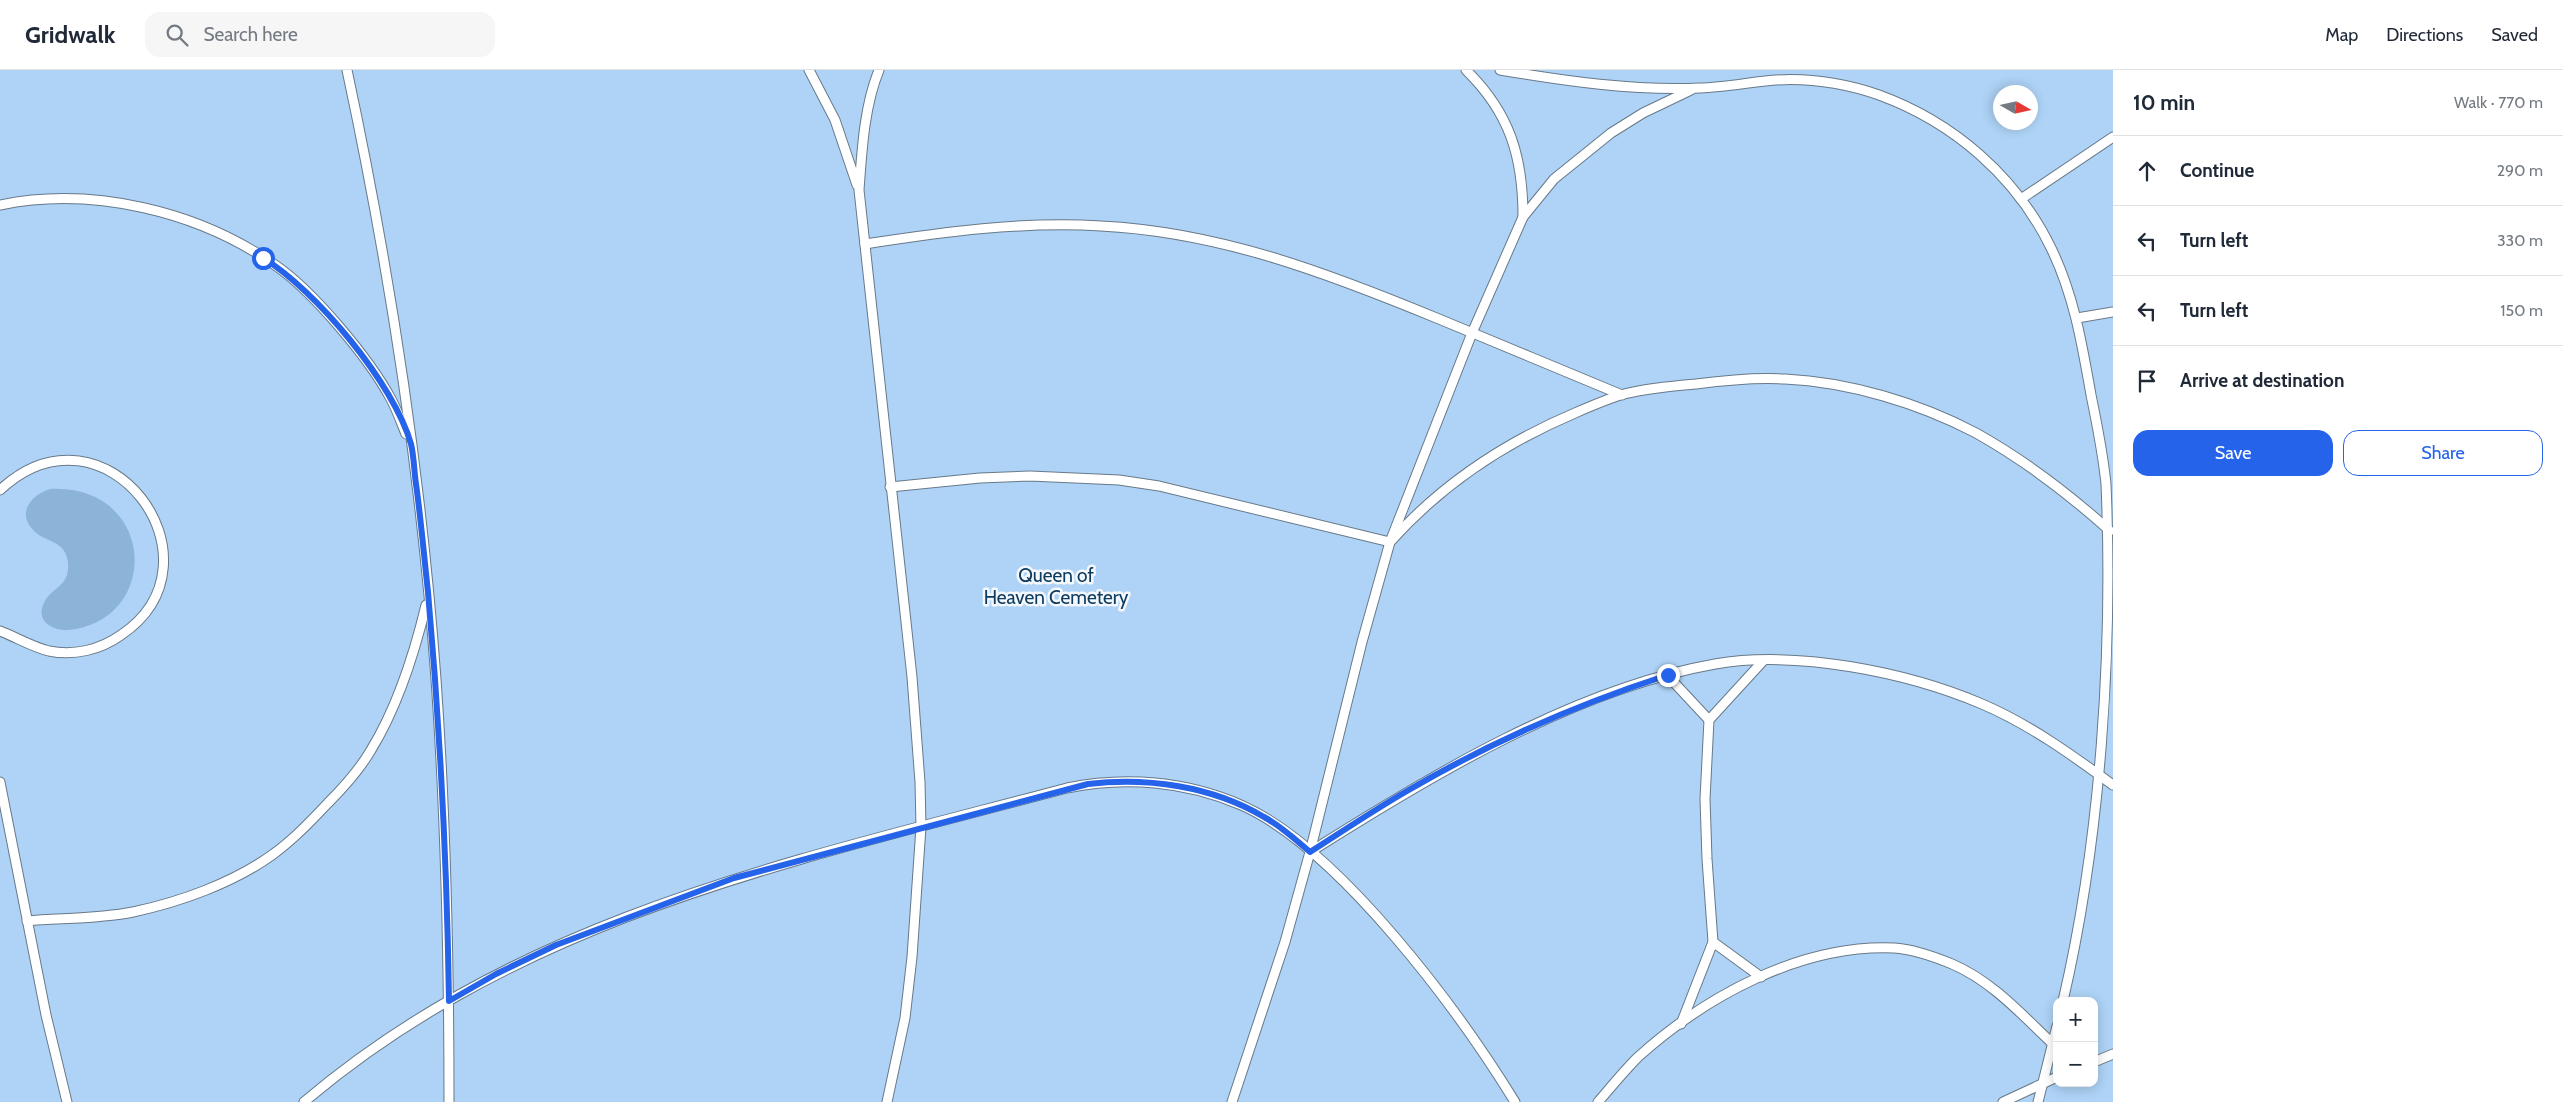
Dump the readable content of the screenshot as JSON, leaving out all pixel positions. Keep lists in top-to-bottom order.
{
  "parks": ["Queen of Heaven Cemetery"],
  "north": "right",
  "page": {
    "header": "Gridwalk",
    "search": "Search here",
    "nav": ["Map", "Directions", "Saved"],
    "heading": ["10 min", "Walk · 770 m"],
    "list": [
      ["Continue", "290 m"],
      ["Turn left", "330 m"],
      ["Turn left", "150 m"],
      "Arrive at destination"
    ],
    "buttons": ["Save", "Share"],
    "map_buttons": ["+", "−"]
  }
}
